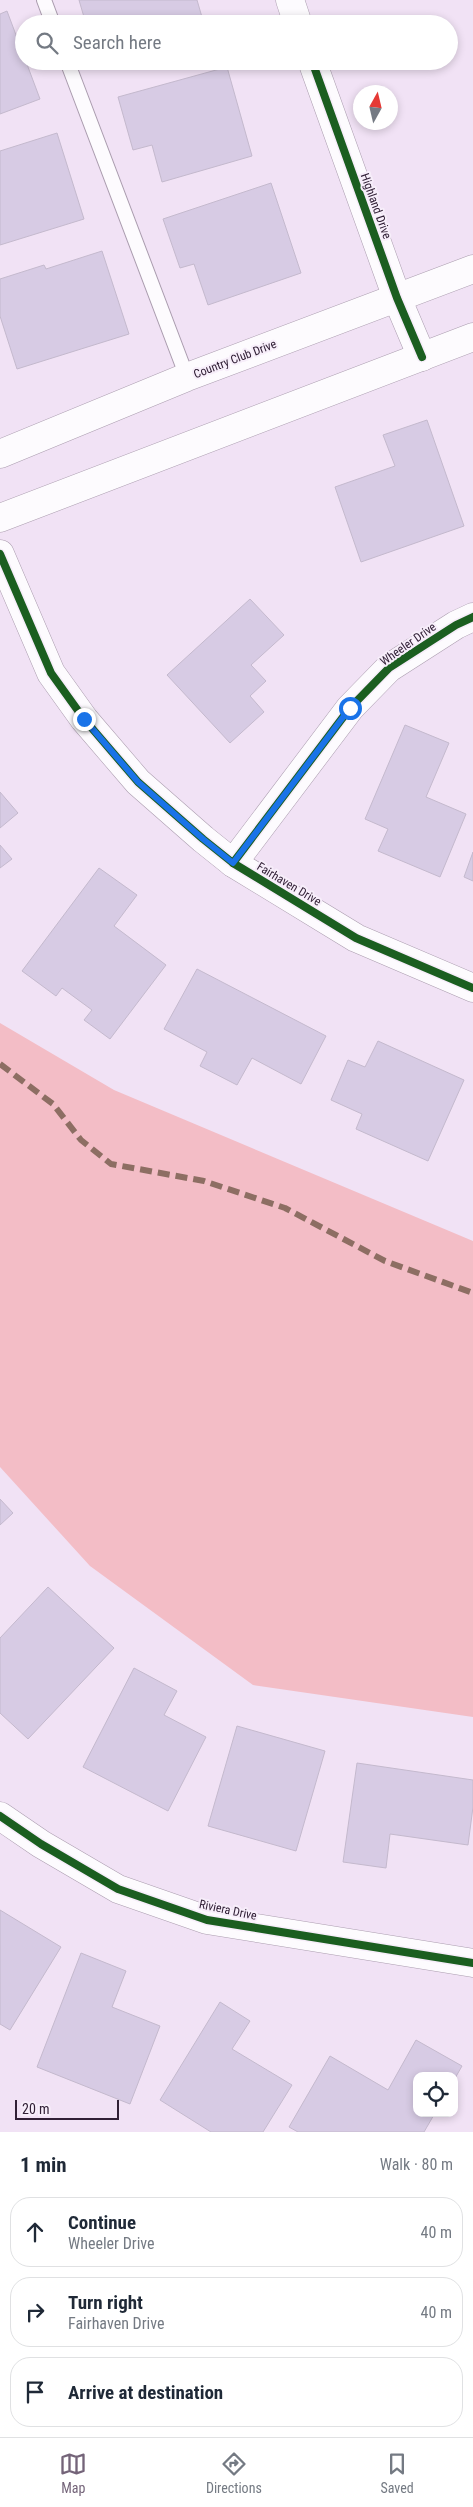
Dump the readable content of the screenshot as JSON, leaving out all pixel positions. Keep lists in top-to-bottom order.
{
  "streets": {
    "street": [
      "Highland Drive",
      "Country Club Drive",
      "Wheeler Drive",
      "Fairhaven Drive",
      "Riviera Drive"
    ]
  },
  "crossings": [
    ["Highland Drive", "Country Club Drive"],
    ["Wheeler Drive", "Fairhaven Drive"]
  ],
  "scale_bar": "20 m",
  "north": "top",
  "page": {
    "search": "Search here",
    "scale": "20 m",
    "heading": ["1 min", "Walk · 80 m"],
    "list": [
      ["Continue", "Wheeler Drive", "40 m"],
      ["Turn right", "Fairhaven Drive", "40 m"],
      "Arrive at destination"
    ],
    "nav": ["Map", "Directions", "Saved"]
  }
}
